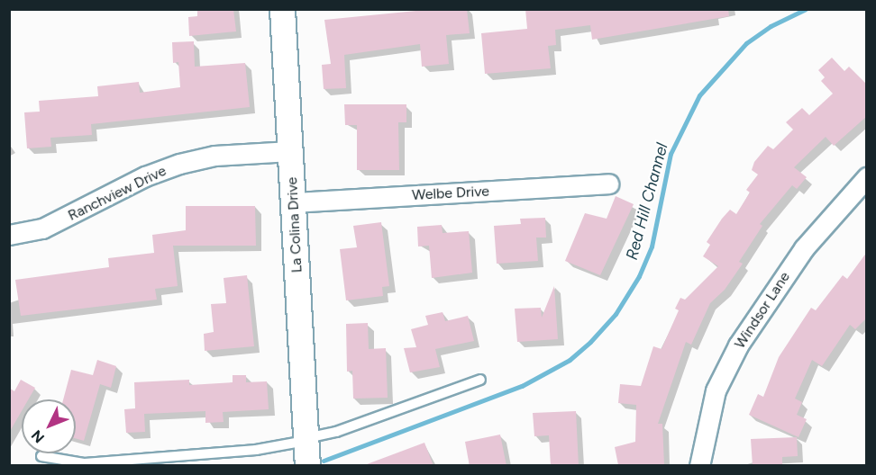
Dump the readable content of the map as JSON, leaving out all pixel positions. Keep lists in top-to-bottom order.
{
  "streets": {
    "street": [
      "Ranchview Drive",
      "Welbe Drive",
      "La Colina Drive",
      "Windsor Lane"
    ]
  },
  "crossings": [
    ["Ranchview Drive", "La Colina Drive"],
    ["Welbe Drive", "La Colina Drive"]
  ],
  "water": ["Red Hill Channel"],
  "north": "bottom left"
}
